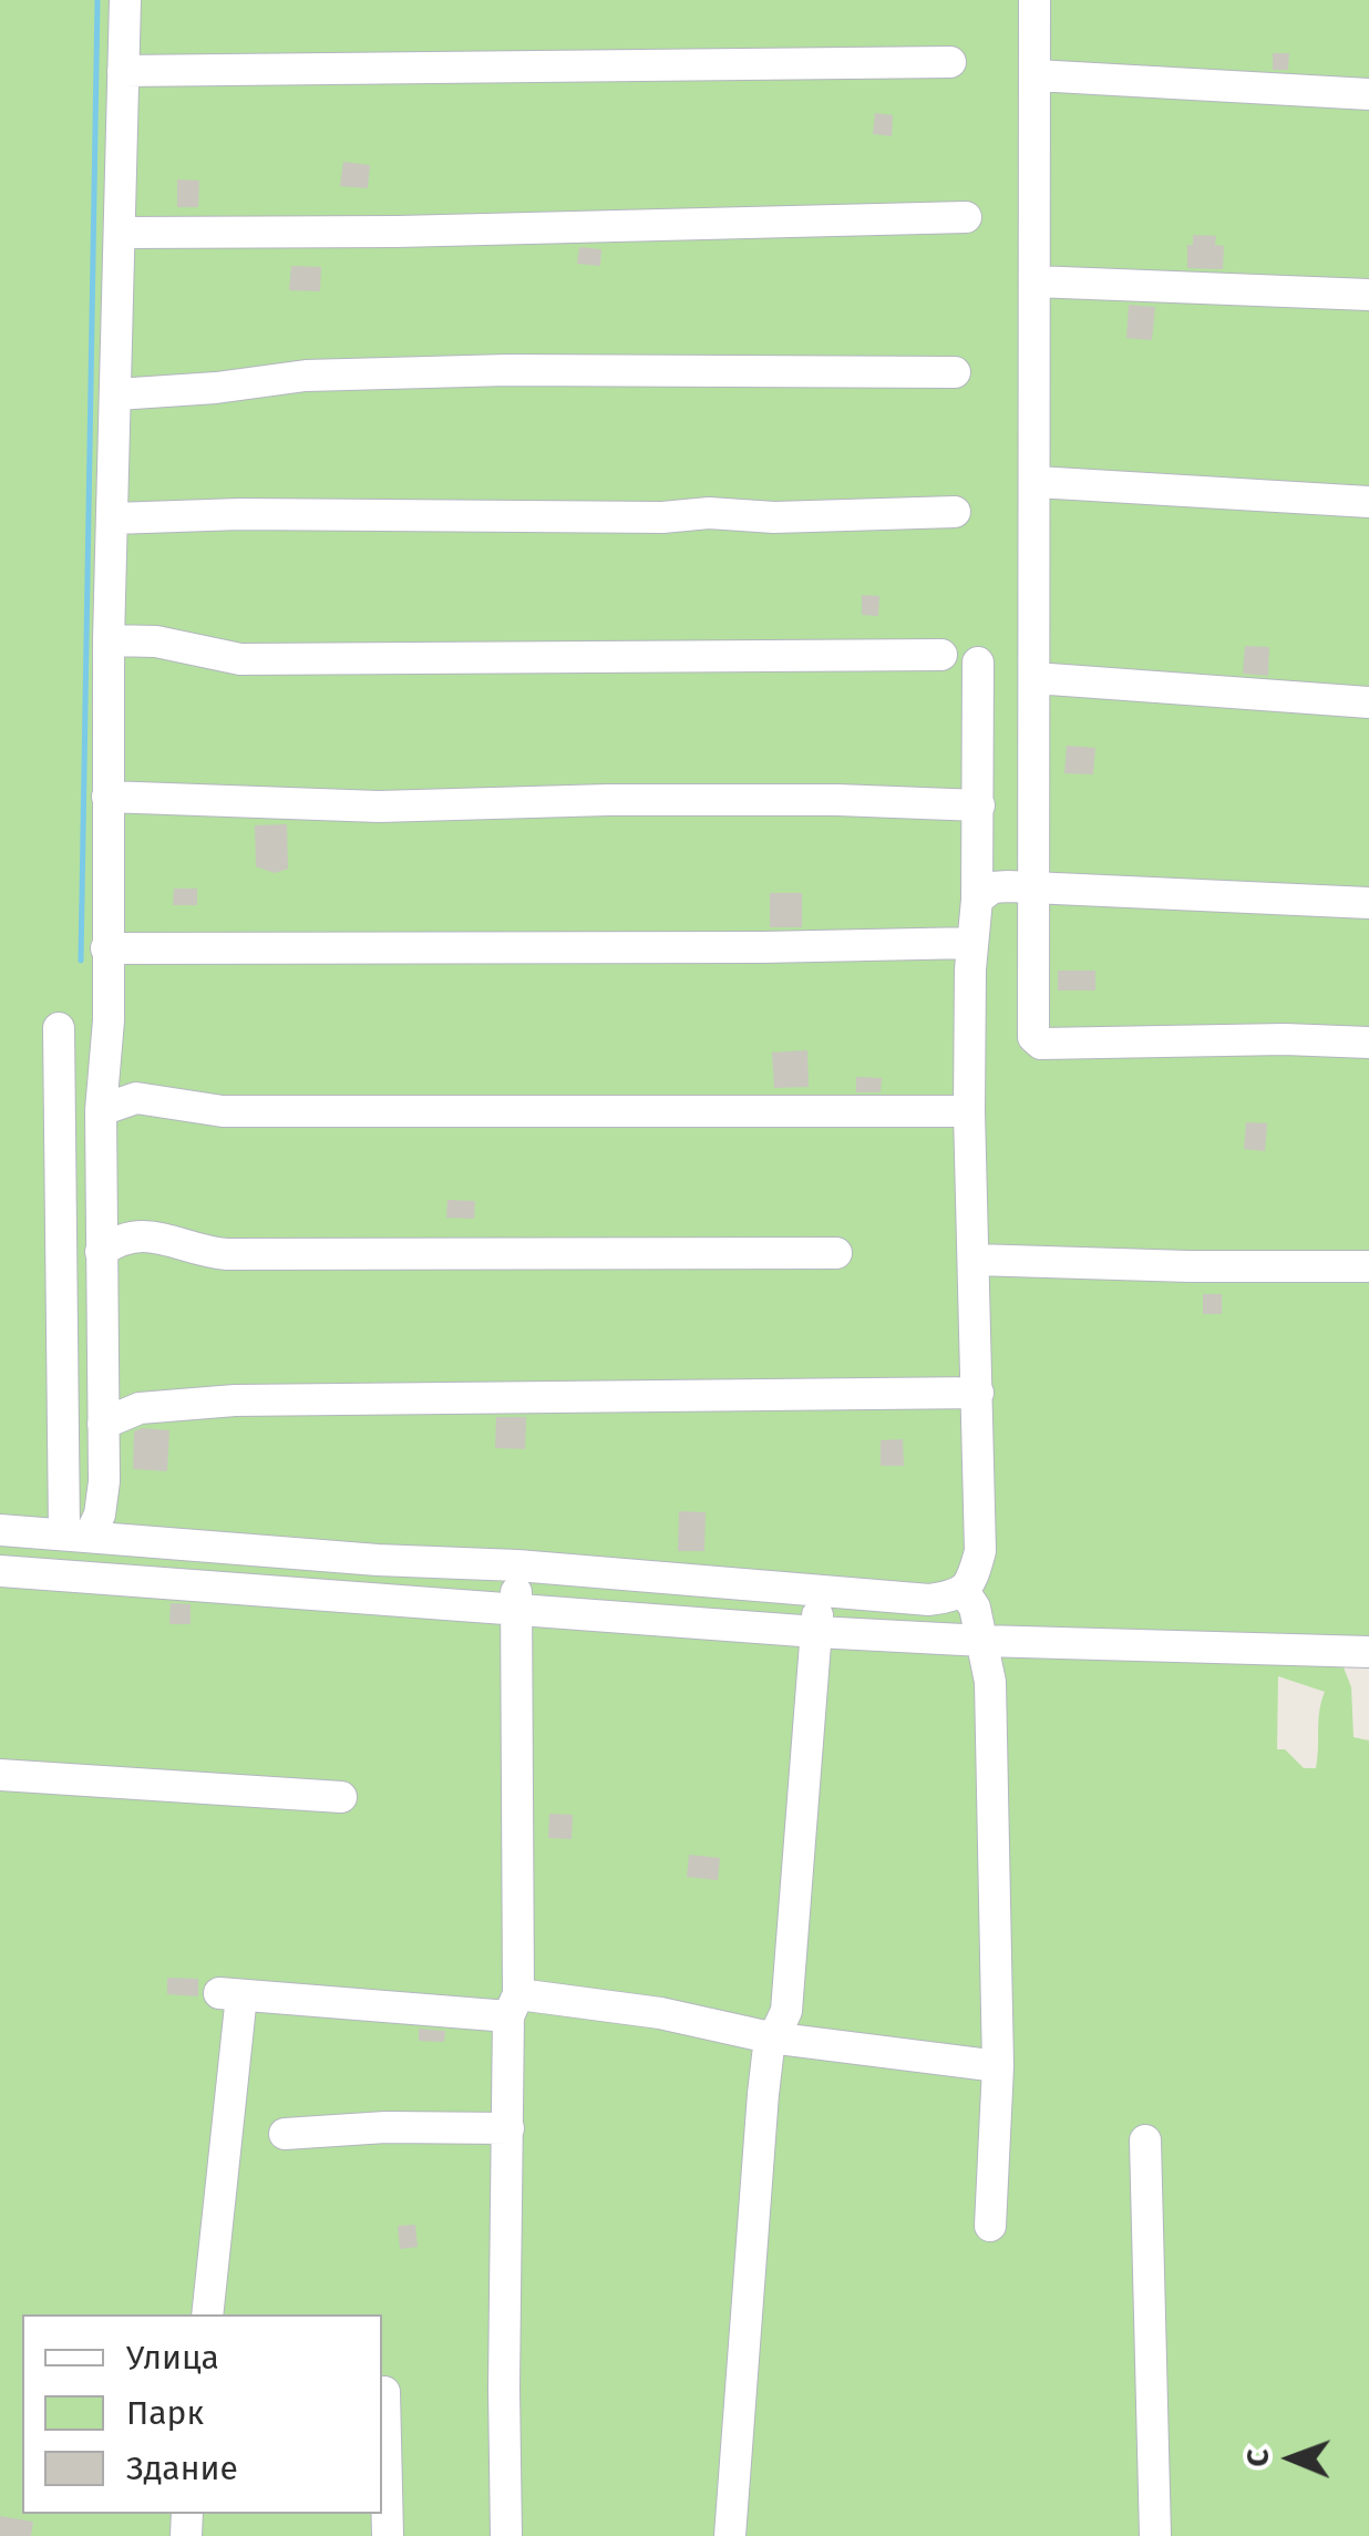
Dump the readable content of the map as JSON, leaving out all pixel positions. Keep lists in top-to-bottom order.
{
  "legend": ["Улица", "Парк", "Здание"],
  "north": "left"
}
